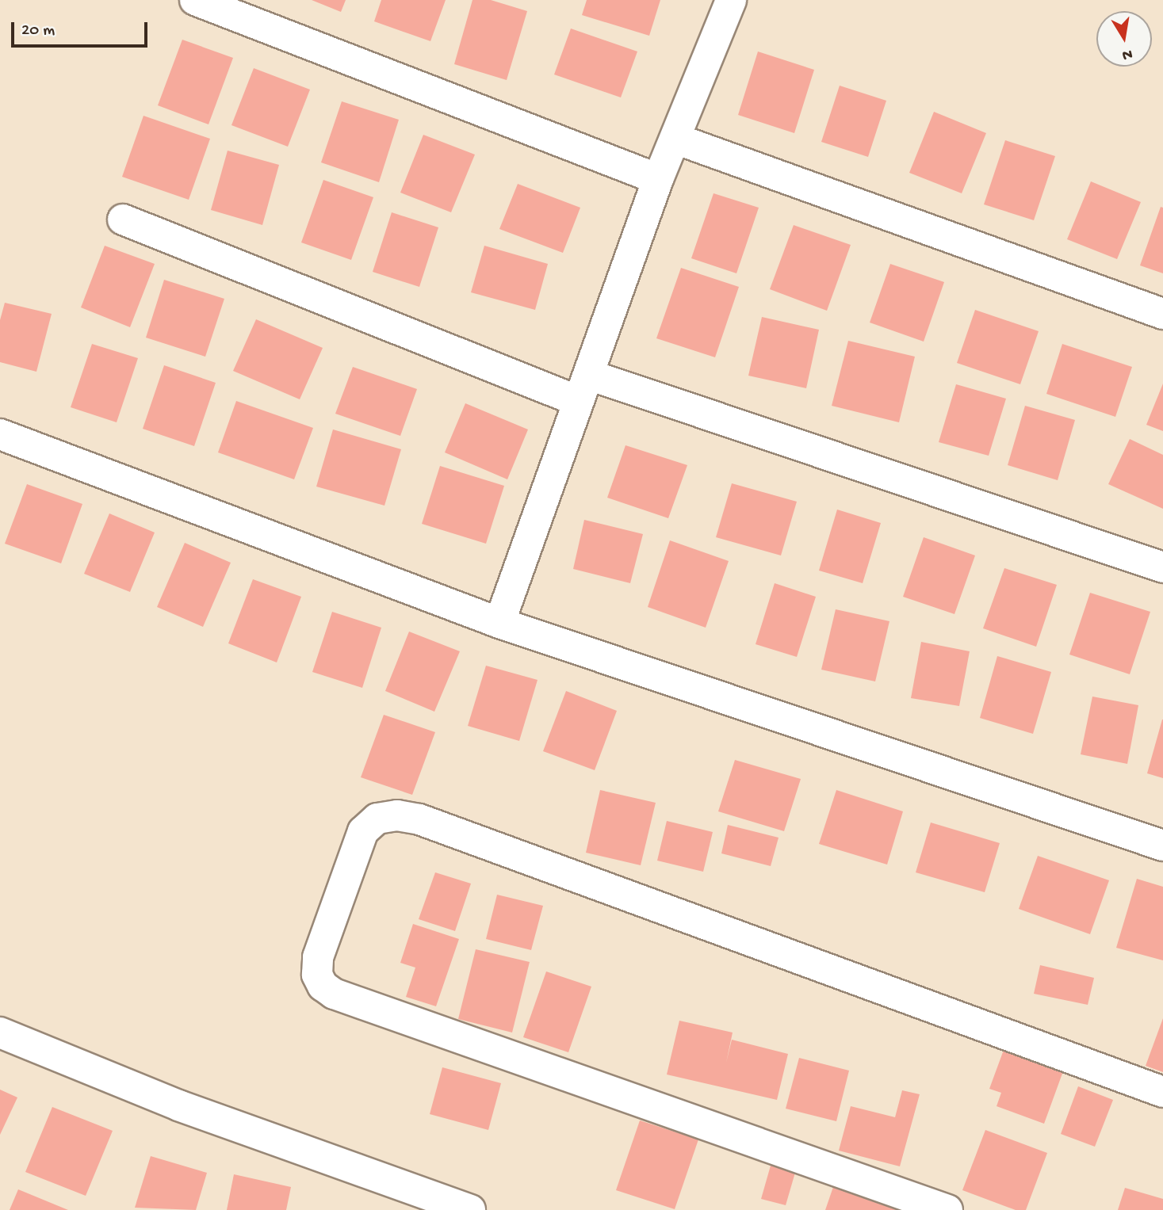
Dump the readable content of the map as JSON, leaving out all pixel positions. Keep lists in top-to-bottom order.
{
  "scale_bar": "20 m",
  "north": "bottom"
}
